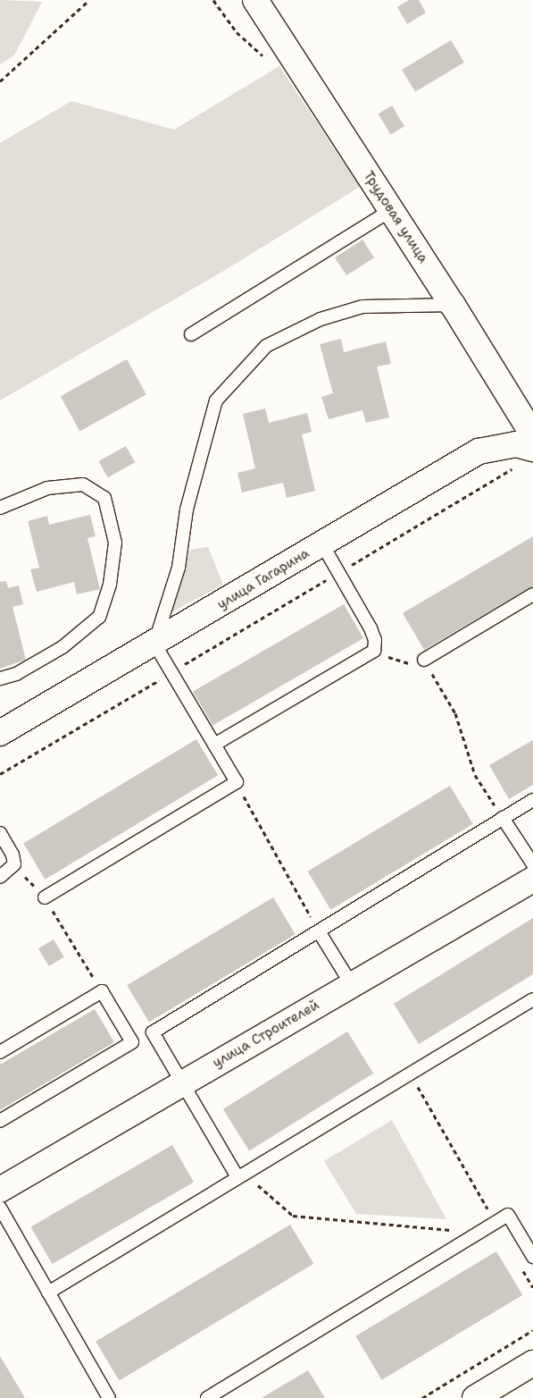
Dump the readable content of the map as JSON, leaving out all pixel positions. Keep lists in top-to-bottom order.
{
  "streets": {
    "street": ["Трудовая улица", "улица Гагарина", "улица Строителей"]
  }
}
